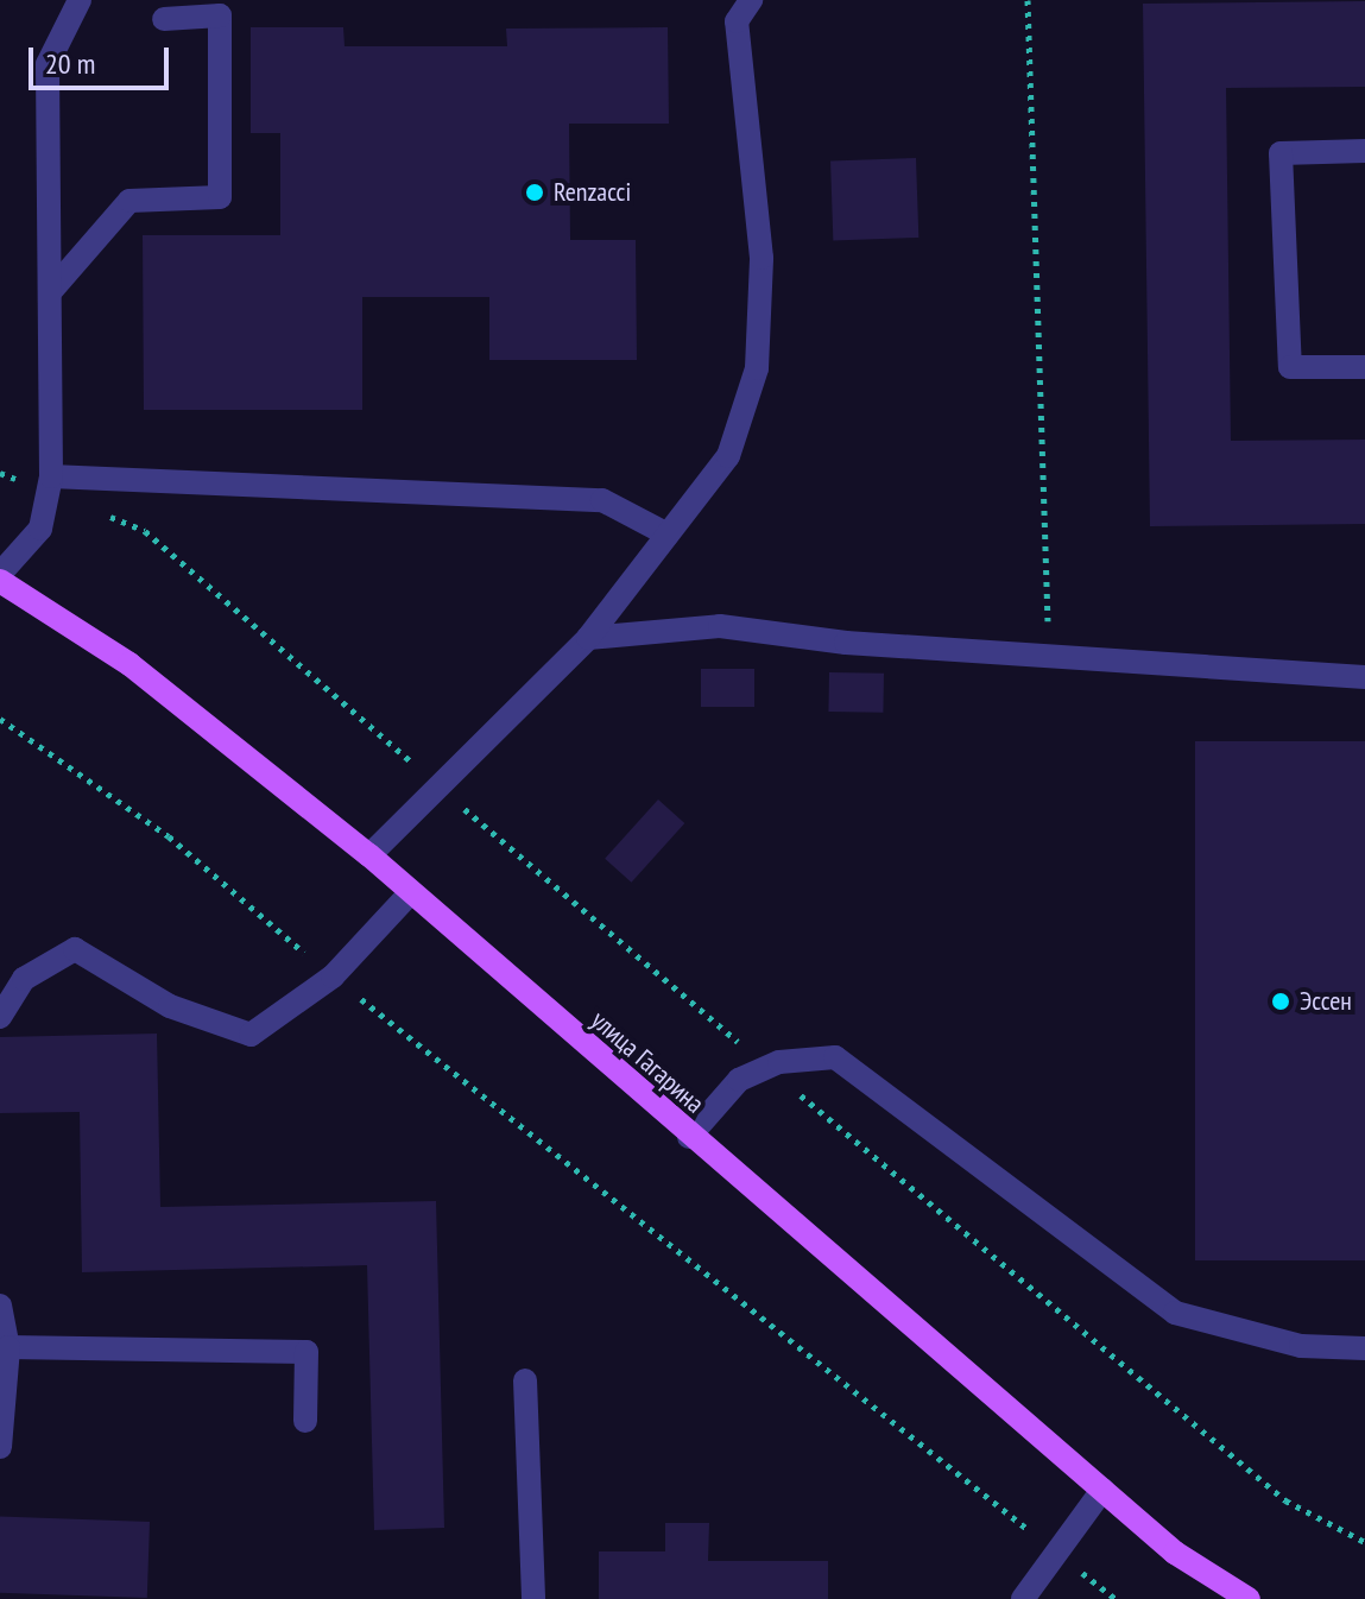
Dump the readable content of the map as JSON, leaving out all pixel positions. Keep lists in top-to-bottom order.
{
  "streets": {
    "main road": ["улица Гагарина"]
  },
  "places": ["Renzacci", "Эссен"],
  "scale_bar": "20 m"
}
